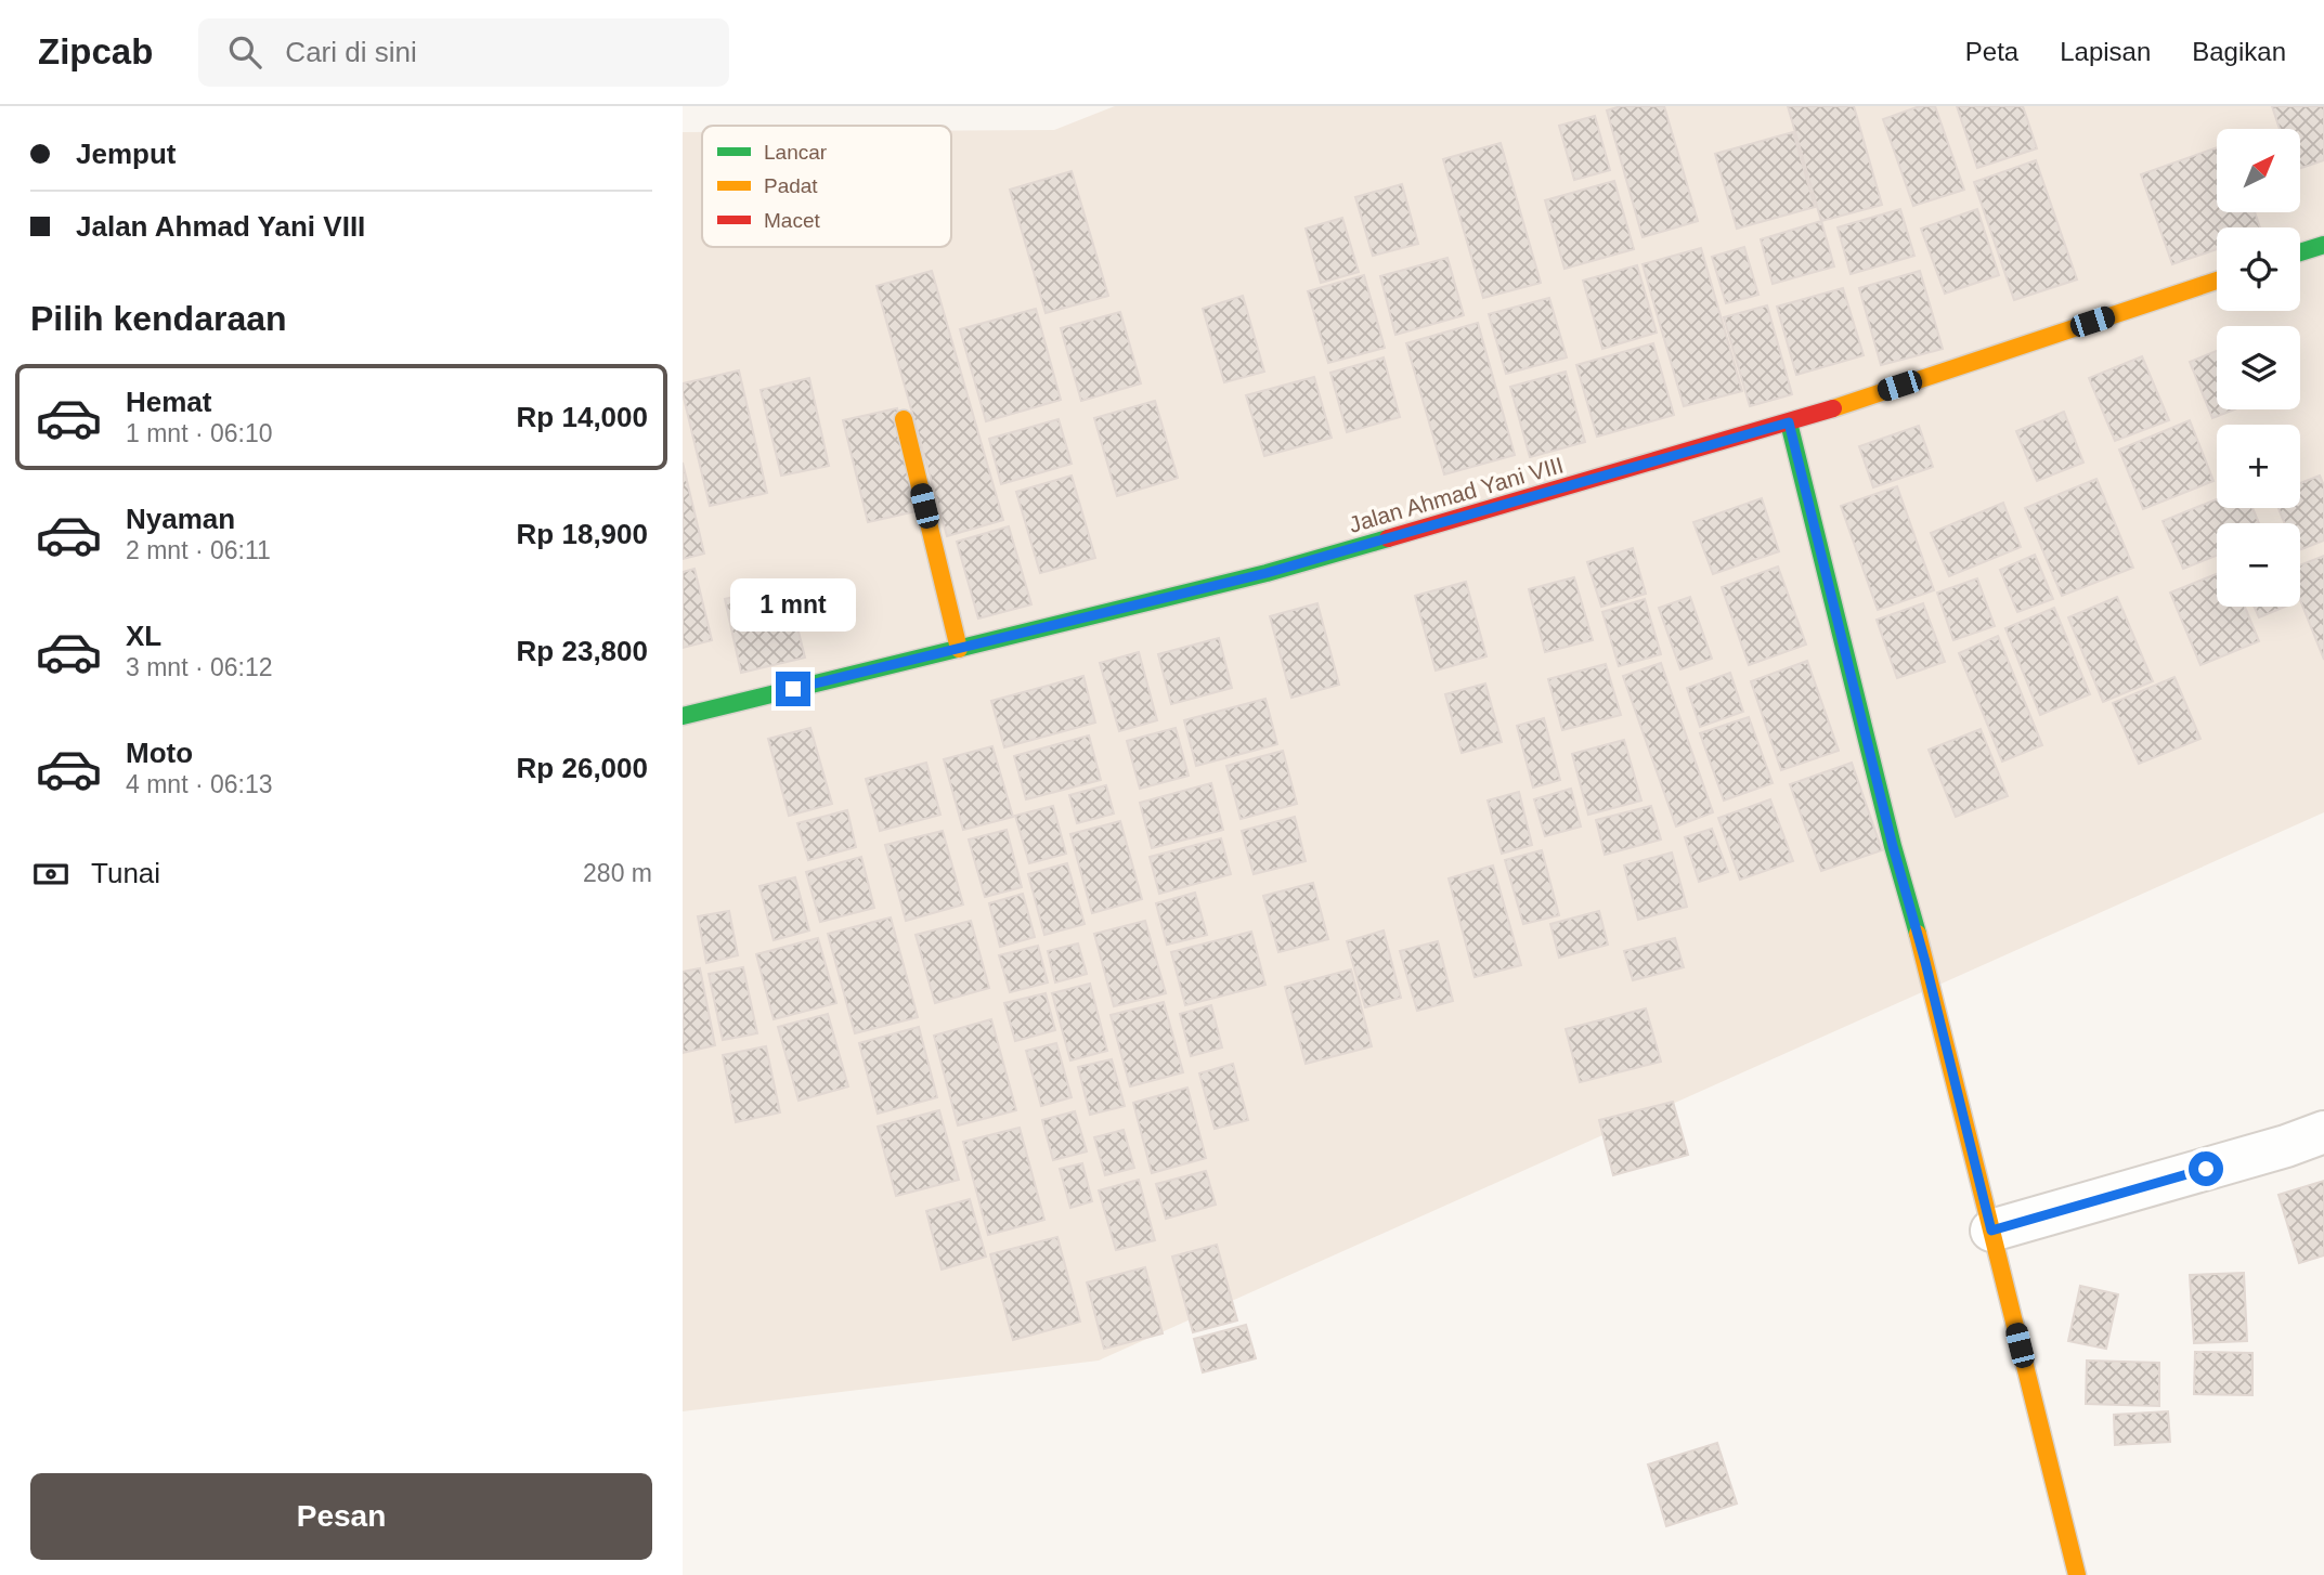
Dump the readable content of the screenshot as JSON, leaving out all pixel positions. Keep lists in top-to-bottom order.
{
  "streets": {
    "street": ["Jalan Ahmad Yani VIII"]
  },
  "legend": ["Lancar", "Padat", "Macet"],
  "north": "top right",
  "page": {
    "header": "Zipcab",
    "search": "Cari di sini",
    "nav": ["Peta", "Lapisan", "Bagikan"],
    "banner": ["Jemput", "Jalan Ahmad Yani VIII"],
    "map_buttons": ["+", "−"],
    "heading": "Pilih kendaraan",
    "list": [
      {
        "name": "Hemat",
        "note": "1 mnt · 06:10",
        "value": "Rp 14,000"
      },
      {
        "name": "Nyaman",
        "note": "2 mnt · 06:11",
        "value": "Rp 18,900"
      },
      {
        "name": "XL",
        "note": "3 mnt · 06:12",
        "value": "Rp 23,800"
      },
      {
        "name": "Moto",
        "note": "4 mnt · 06:13",
        "value": "Rp 26,000"
      }
    ],
    "bubble": "1 mnt",
    "pay": ["Tunai", "280 m"],
    "buttons": "Pesan"
  }
}
